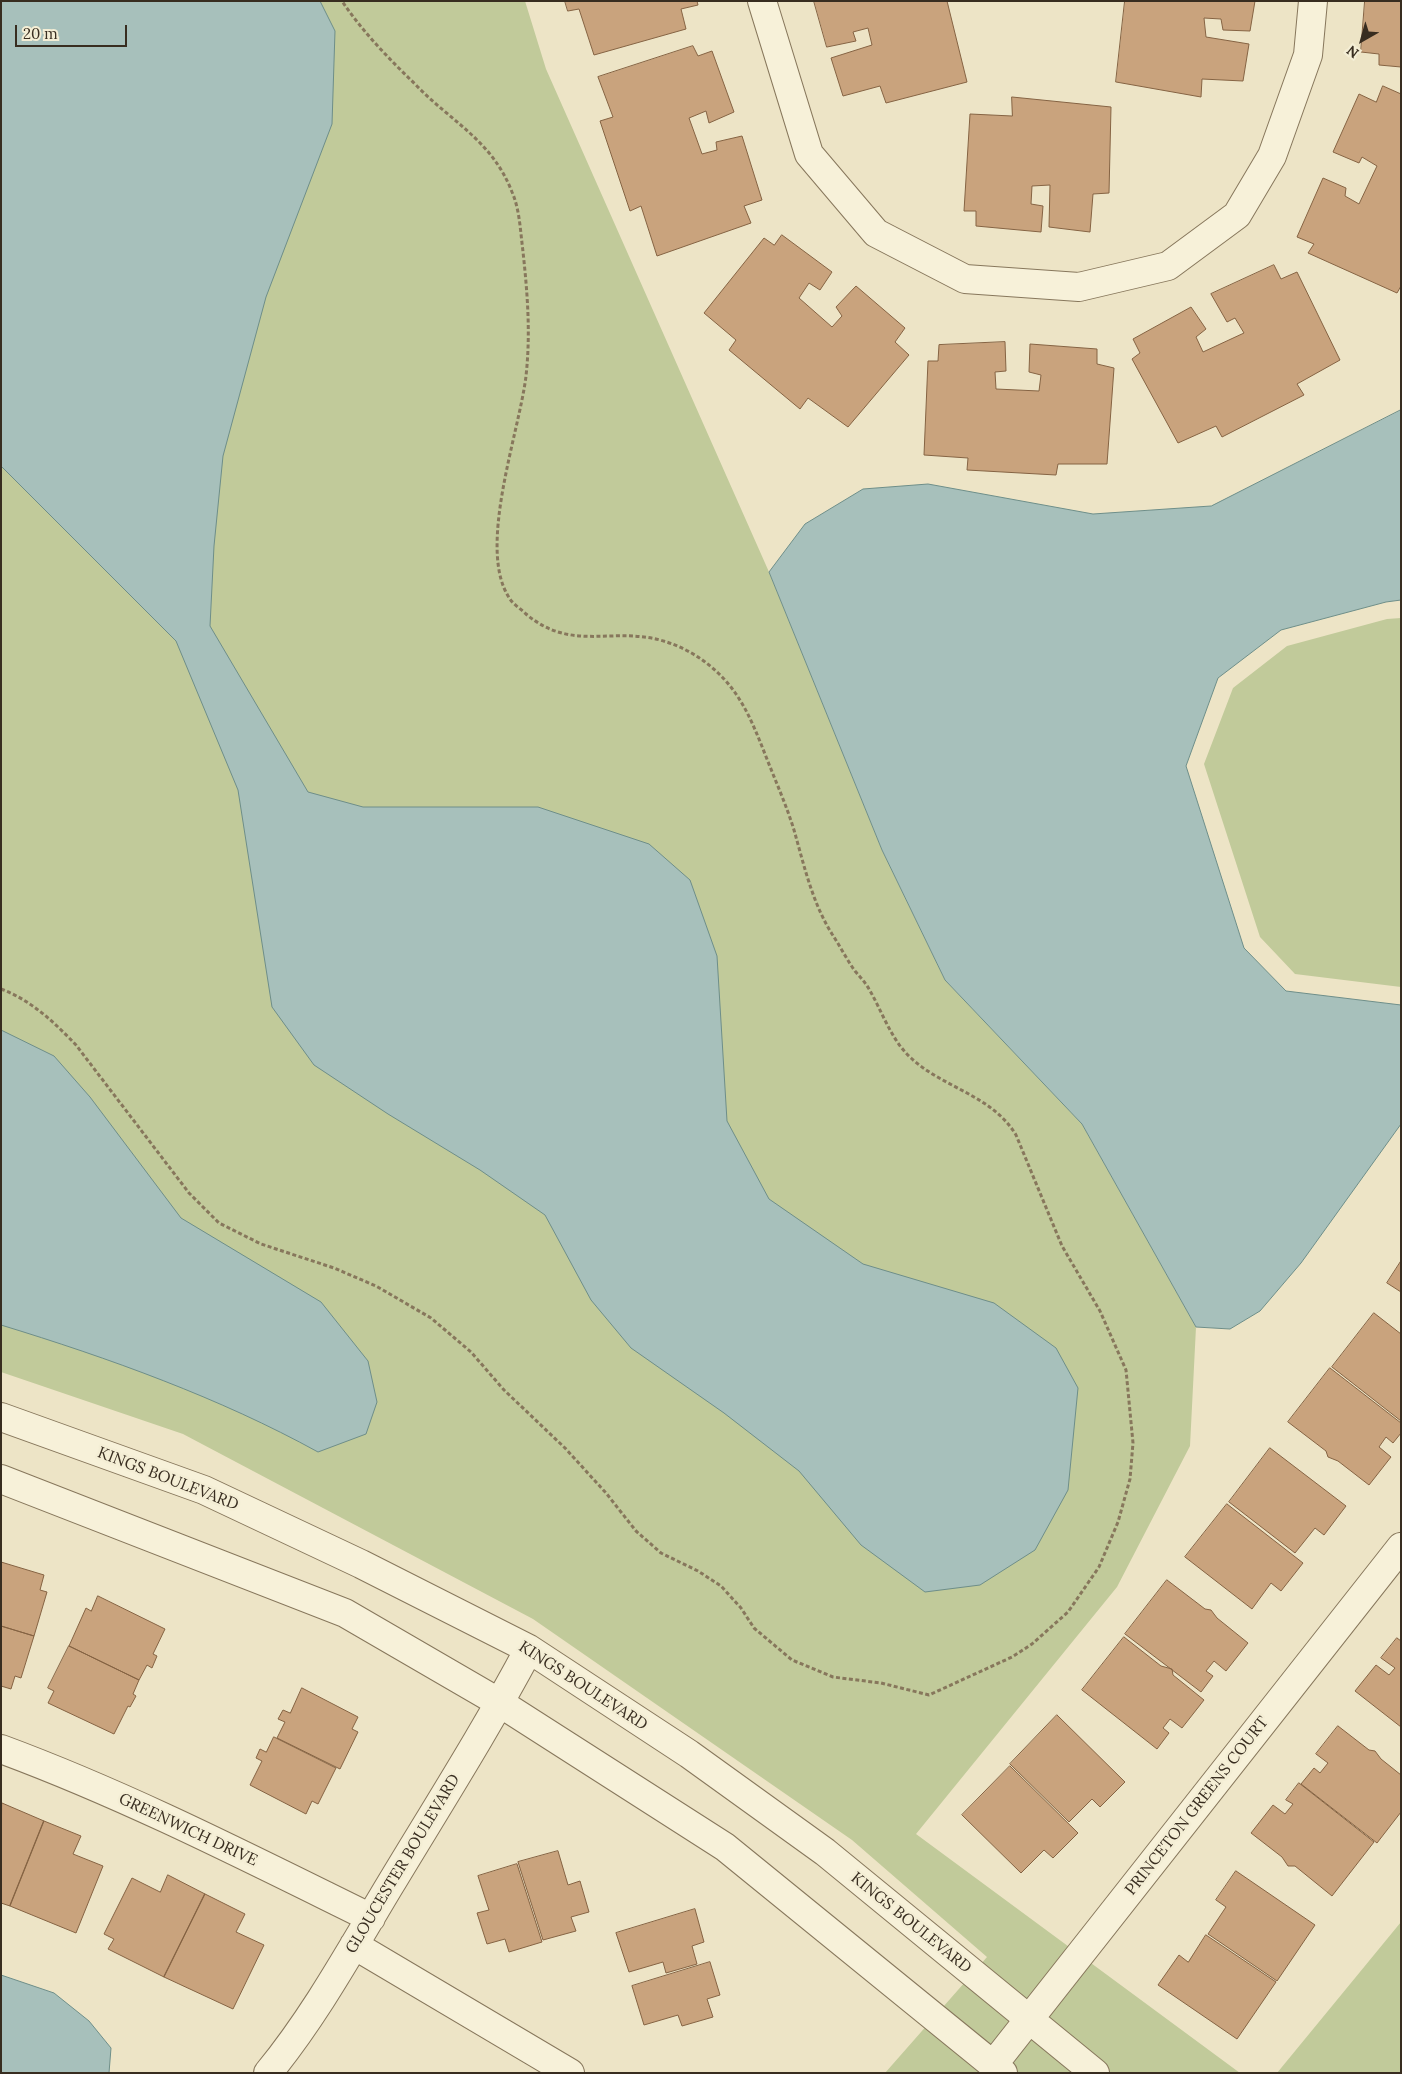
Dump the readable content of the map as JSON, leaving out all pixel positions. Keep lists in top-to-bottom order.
{
  "streets": {
    "street": [
      "KINGS BOULEVARD",
      "PRINCETON GREENS COURT",
      "GREENWICH DRIVE",
      "GLOUCESTER BOULEVARD"
    ]
  },
  "crossings": [
    ["KINGS BOULEVARD", "PRINCETON GREENS COURT"],
    ["KINGS BOULEVARD", "GLOUCESTER BOULEVARD"],
    ["GREENWICH DRIVE", "GLOUCESTER BOULEVARD"]
  ],
  "scale_bar": "20 m",
  "north": "bottom left"
}
